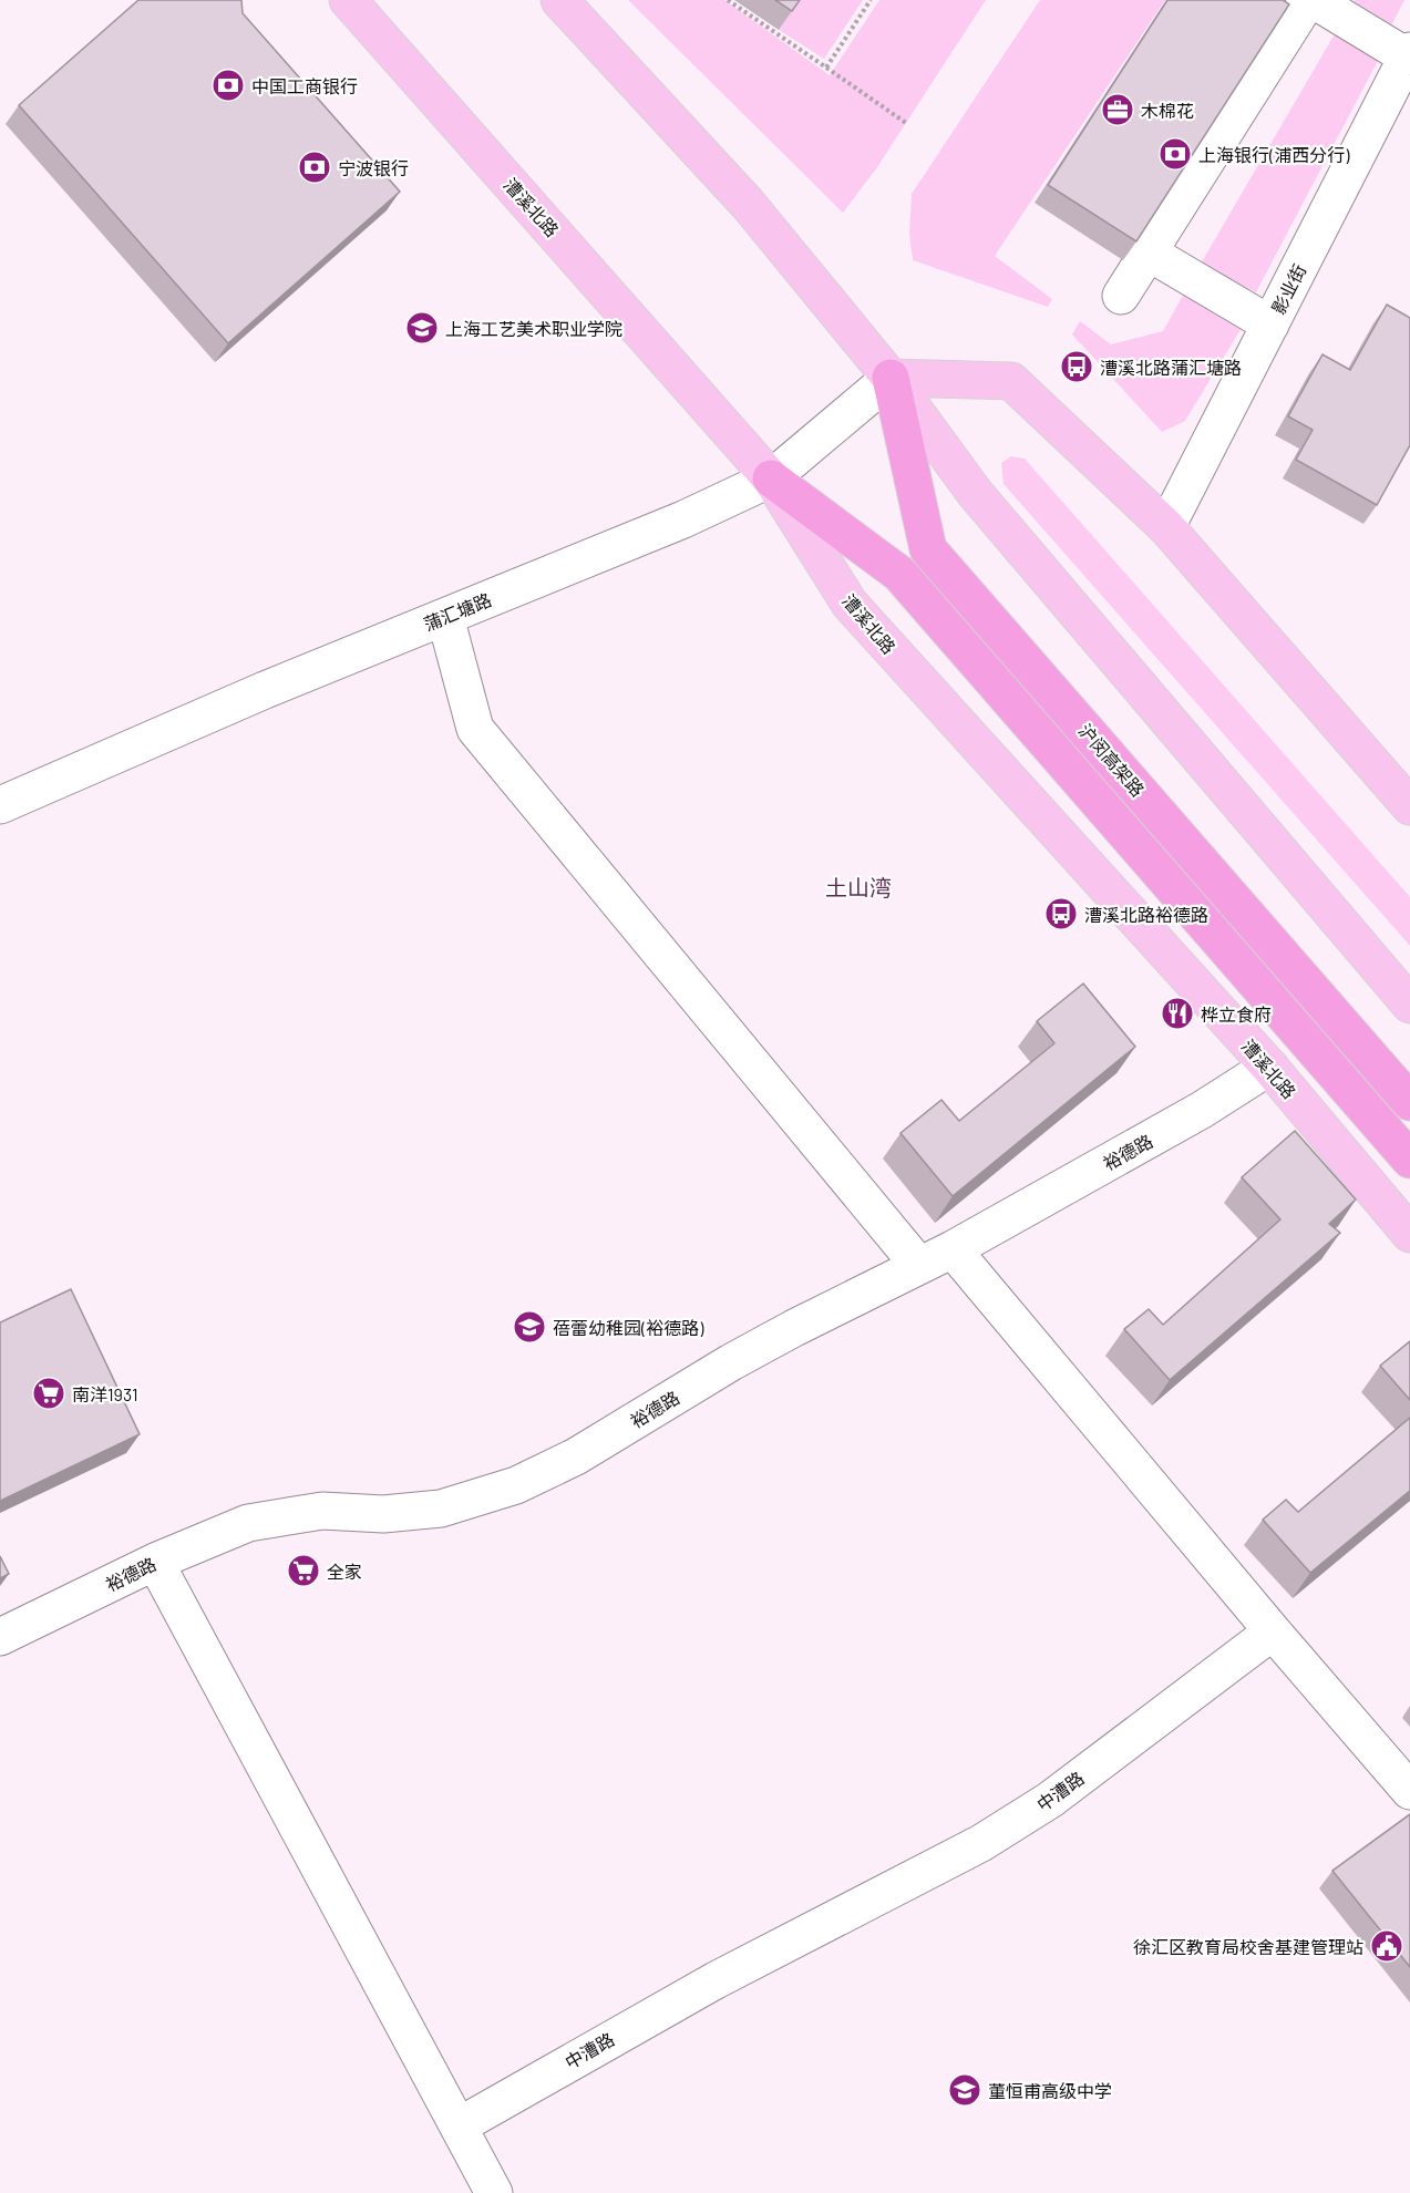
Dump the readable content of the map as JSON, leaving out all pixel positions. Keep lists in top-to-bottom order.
{
  "streets": {
    "highway": ["沪闵高架路"],
    "main road": ["漕溪北路"],
    "street": [
      "影业街",
      "蒲汇塘路",
      "裕德路",
      "中漕路"
    ]
  },
  "crossings": [
    ["漕溪北路", "蒲汇塘路"],
    ["漕溪北路", "裕德路"],
    ["蒲汇塘路", "沪闵高架路"]
  ],
  "districts": ["土山湾"],
  "places": {
    "bank": ["中国工商银行", "上海银行(浦西分行)", "宁波银行"],
    "office": ["木棉花"],
    "school or university": ["上海工艺美术职业学院", "蓓蕾幼稚园(裕德路)", "董恒甫高级中学"],
    "bus stop": ["漕溪北路蒲汇塘路", "漕溪北路裕德路"],
    "restaurant": ["桦立食府"],
    "supermarket": ["南洋1931", "全家"],
    "public building": ["徐汇区教育局校舍基建管理站"]
  }
}
